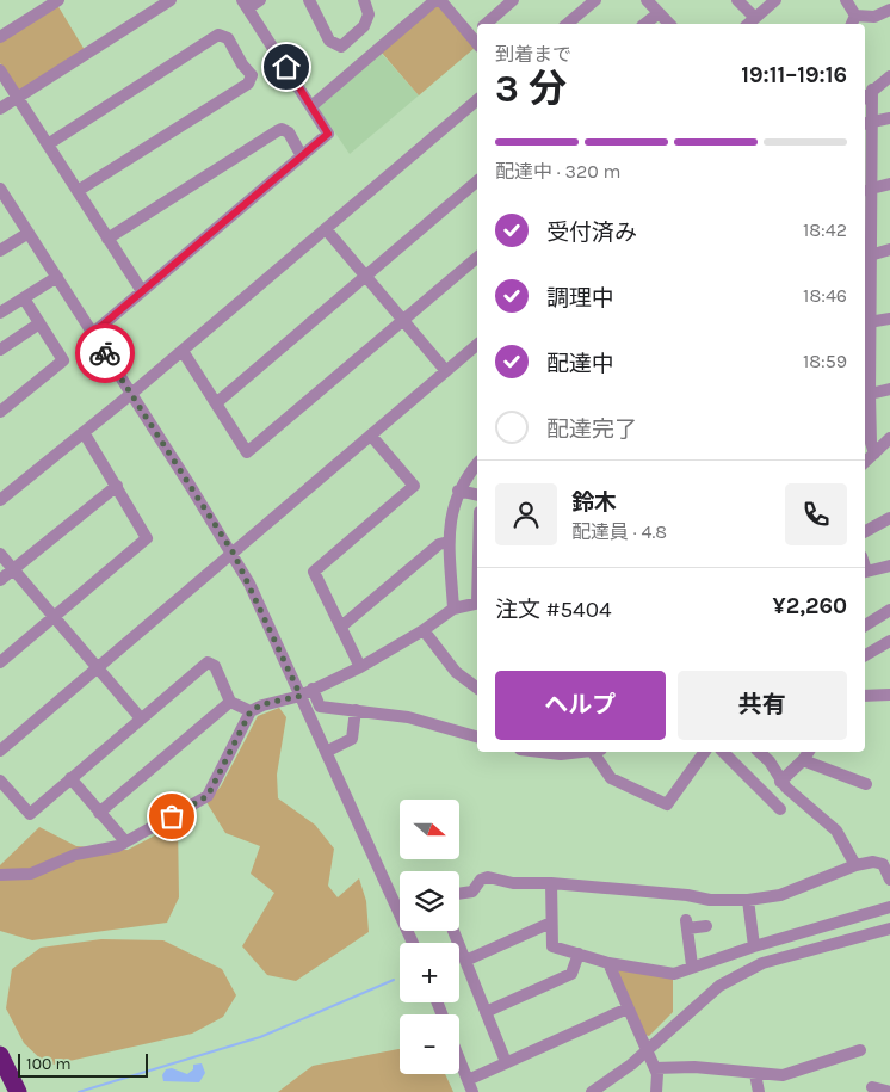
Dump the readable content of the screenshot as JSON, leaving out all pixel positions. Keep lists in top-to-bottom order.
{
  "scale_bar": "100 m",
  "north": "right",
  "page": {
    "heading": ["3 分", "到着まで", "19:11–19:16"],
    "panel": [
      "鈴木",
      "配達員 · 4.8",
      "注文 #5404",
      "¥2,260"
    ],
    "bar": "配達中 · 320 m",
    "list": [
      ["受付済み", "18:42"],
      ["調理中", "18:46"],
      ["配達中", "18:59"],
      "配達完了"
    ],
    "buttons": ["ヘルプ", "共有"],
    "map_buttons": ["+", "−"],
    "scale": "100 m"
  }
}
